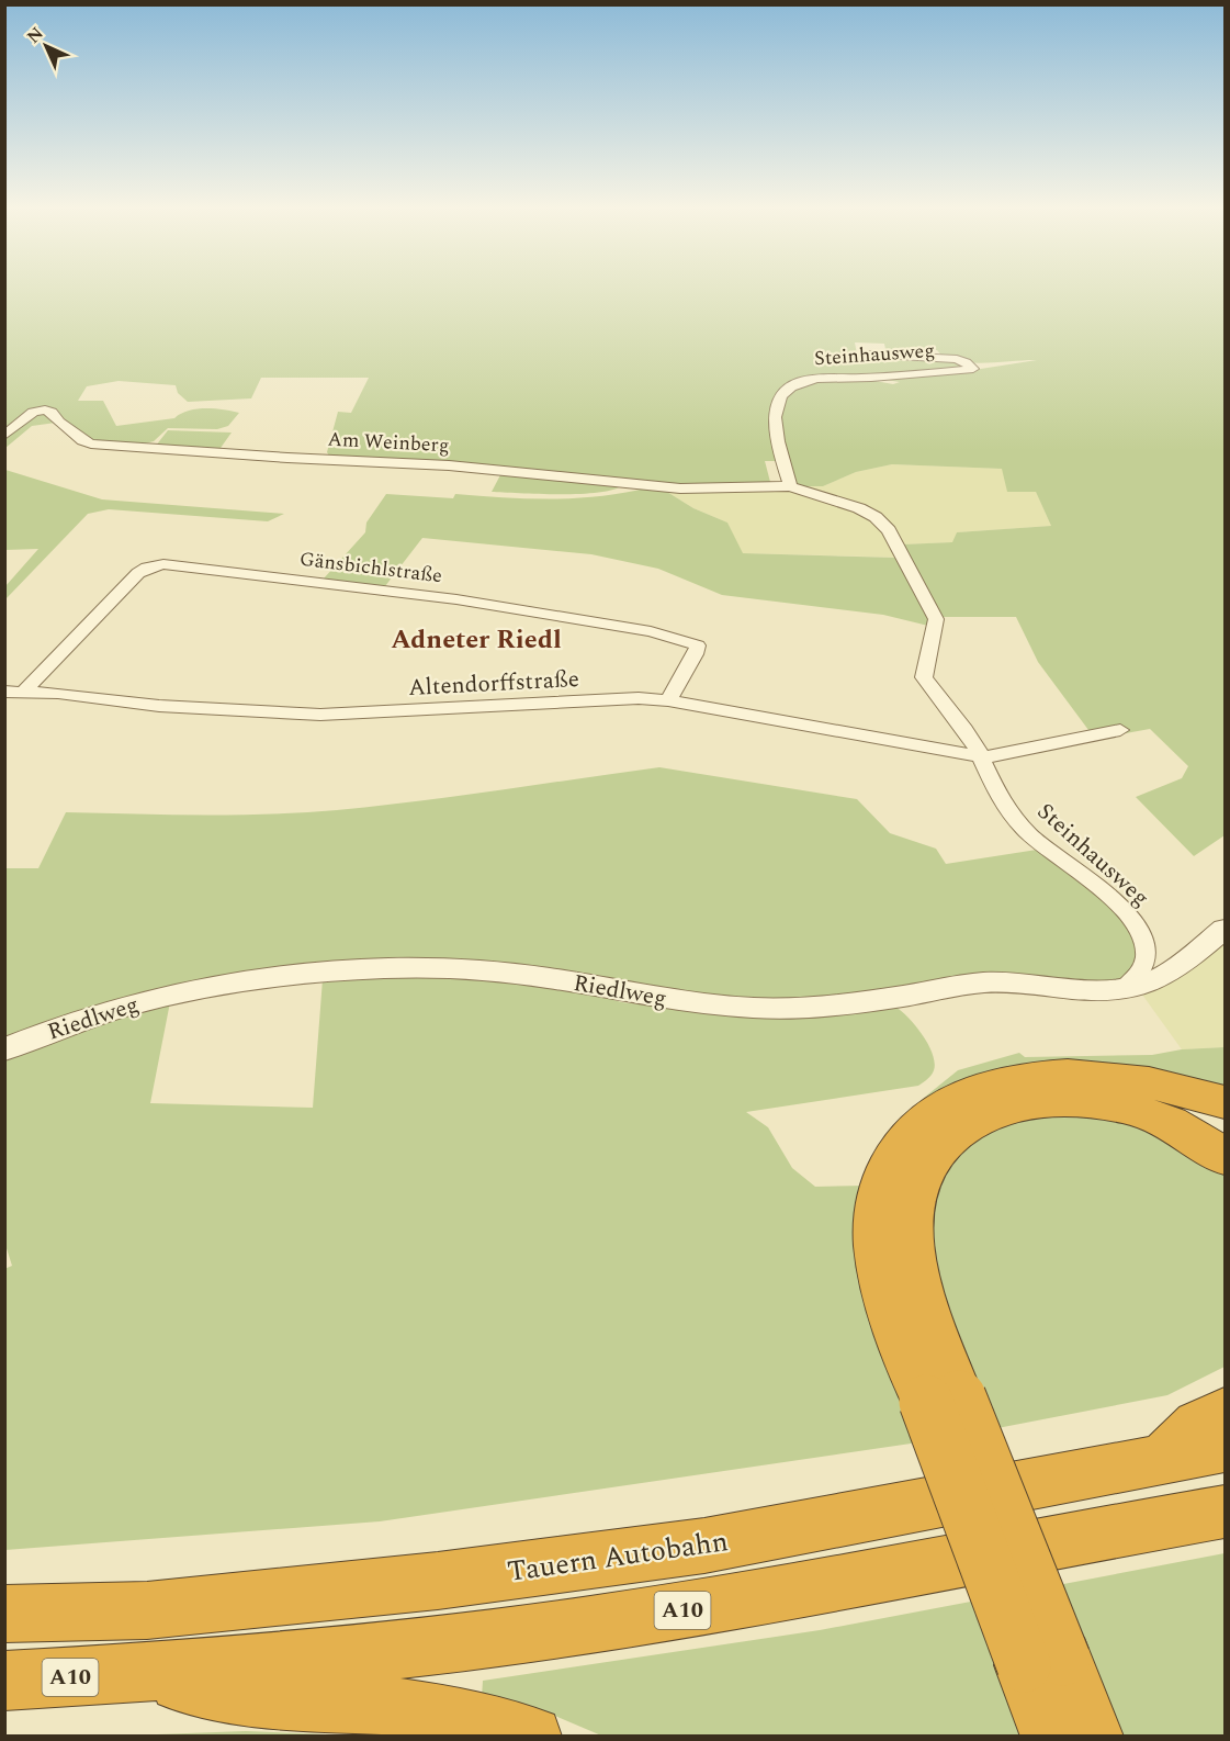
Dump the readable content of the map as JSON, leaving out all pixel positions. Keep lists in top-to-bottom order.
{
  "streets": {
    "highway": ["Tauern Autobahn", "A10"],
    "street": [
      "Steinhausweg",
      "Am Weinberg",
      "Gänsbichlstraße",
      "Altendorffstraße",
      "Riedlweg"
    ]
  },
  "crossings": [
    ["Steinhausweg", "Am Weinberg"],
    ["Steinhausweg", "Altendorffstraße"],
    ["Steinhausweg", "Riedlweg"],
    ["Gänsbichlstraße", "Altendorffstraße"]
  ],
  "districts": ["Adneter Riedl"],
  "north": "top left"
}
